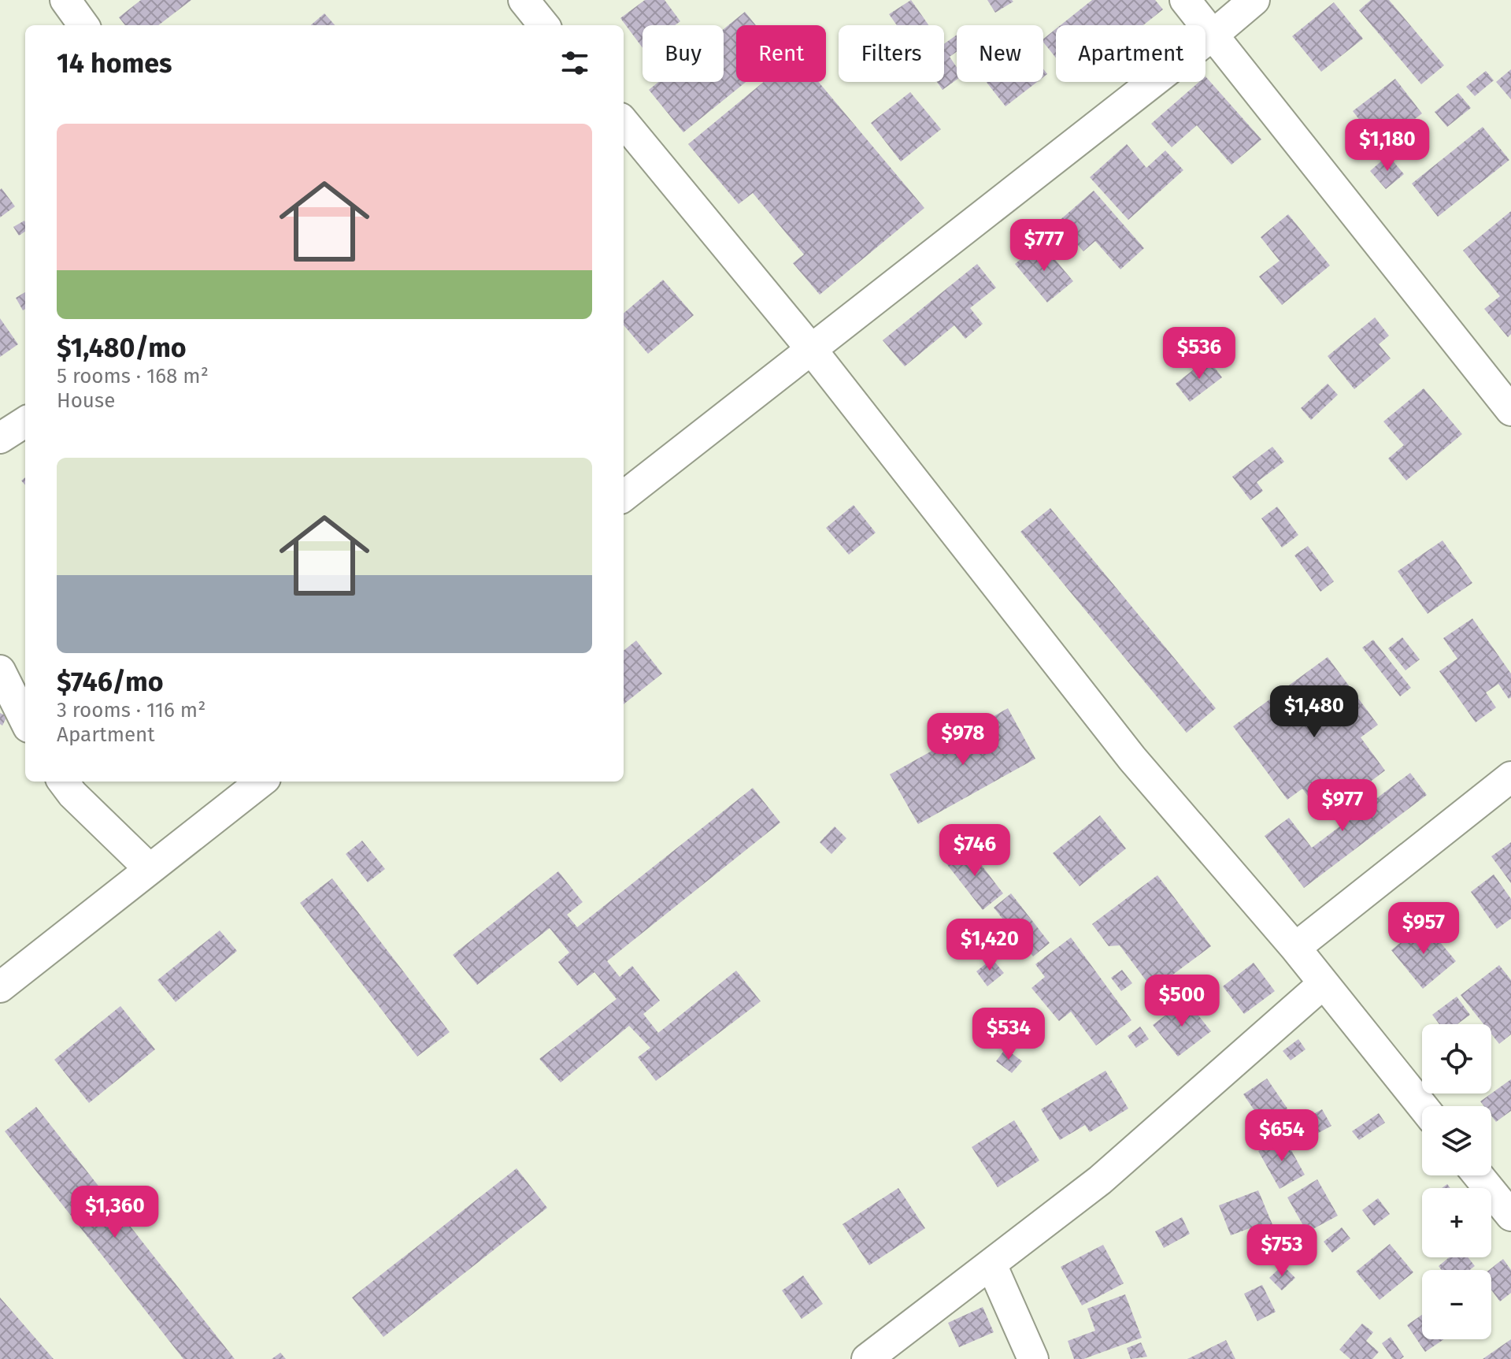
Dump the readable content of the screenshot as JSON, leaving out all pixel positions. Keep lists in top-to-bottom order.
{
  "page": {
    "chip": [
      "Buy",
      "Rent",
      "Filters",
      "New",
      "Apartment"
    ],
    "heading": "14 homes",
    "list": [
      {
        "name": "$1,480/mo",
        "note": "5 rooms · 168 m² · House"
      },
      {
        "name": "$746/mo",
        "note": "3 rooms · 116 m² · Apartment"
      }
    ],
    "price": [
      "$1,180",
      "$777",
      "$536",
      "$1,480",
      "$978",
      "$977",
      "$746",
      "$957",
      "$1,420",
      "$500",
      "$534",
      "$654",
      "$1,360",
      "$753"
    ],
    "map_buttons": ["+", "−"]
  }
}
